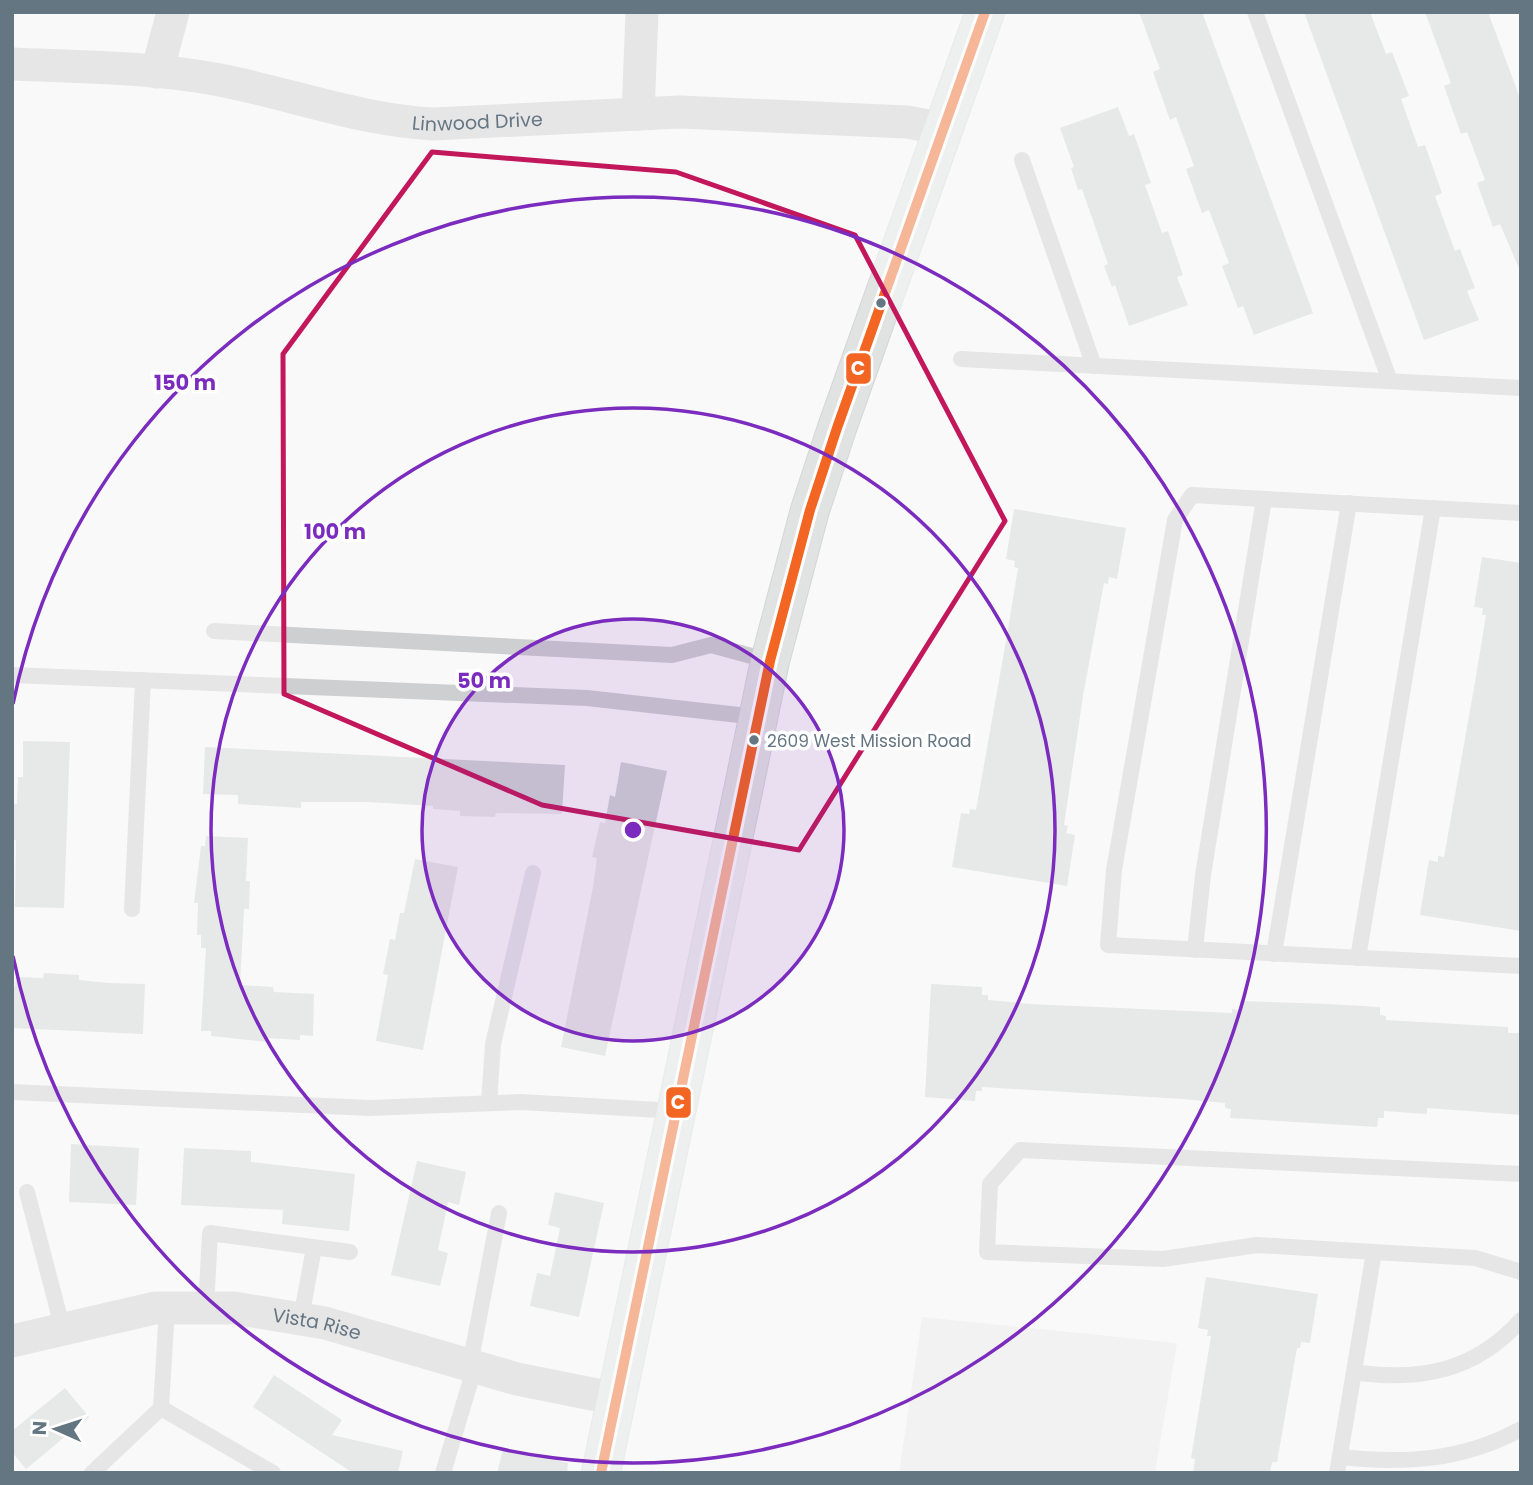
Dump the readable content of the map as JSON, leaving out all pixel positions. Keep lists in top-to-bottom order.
{
  "streets": {
    "street": ["Linwood Drive", "Vista Rise"]
  },
  "places": ["2609 West Mission Road"],
  "lines": ["transit line C"],
  "north": "left",
  "rings": ["150 m", "100 m", "50 m"]
}
